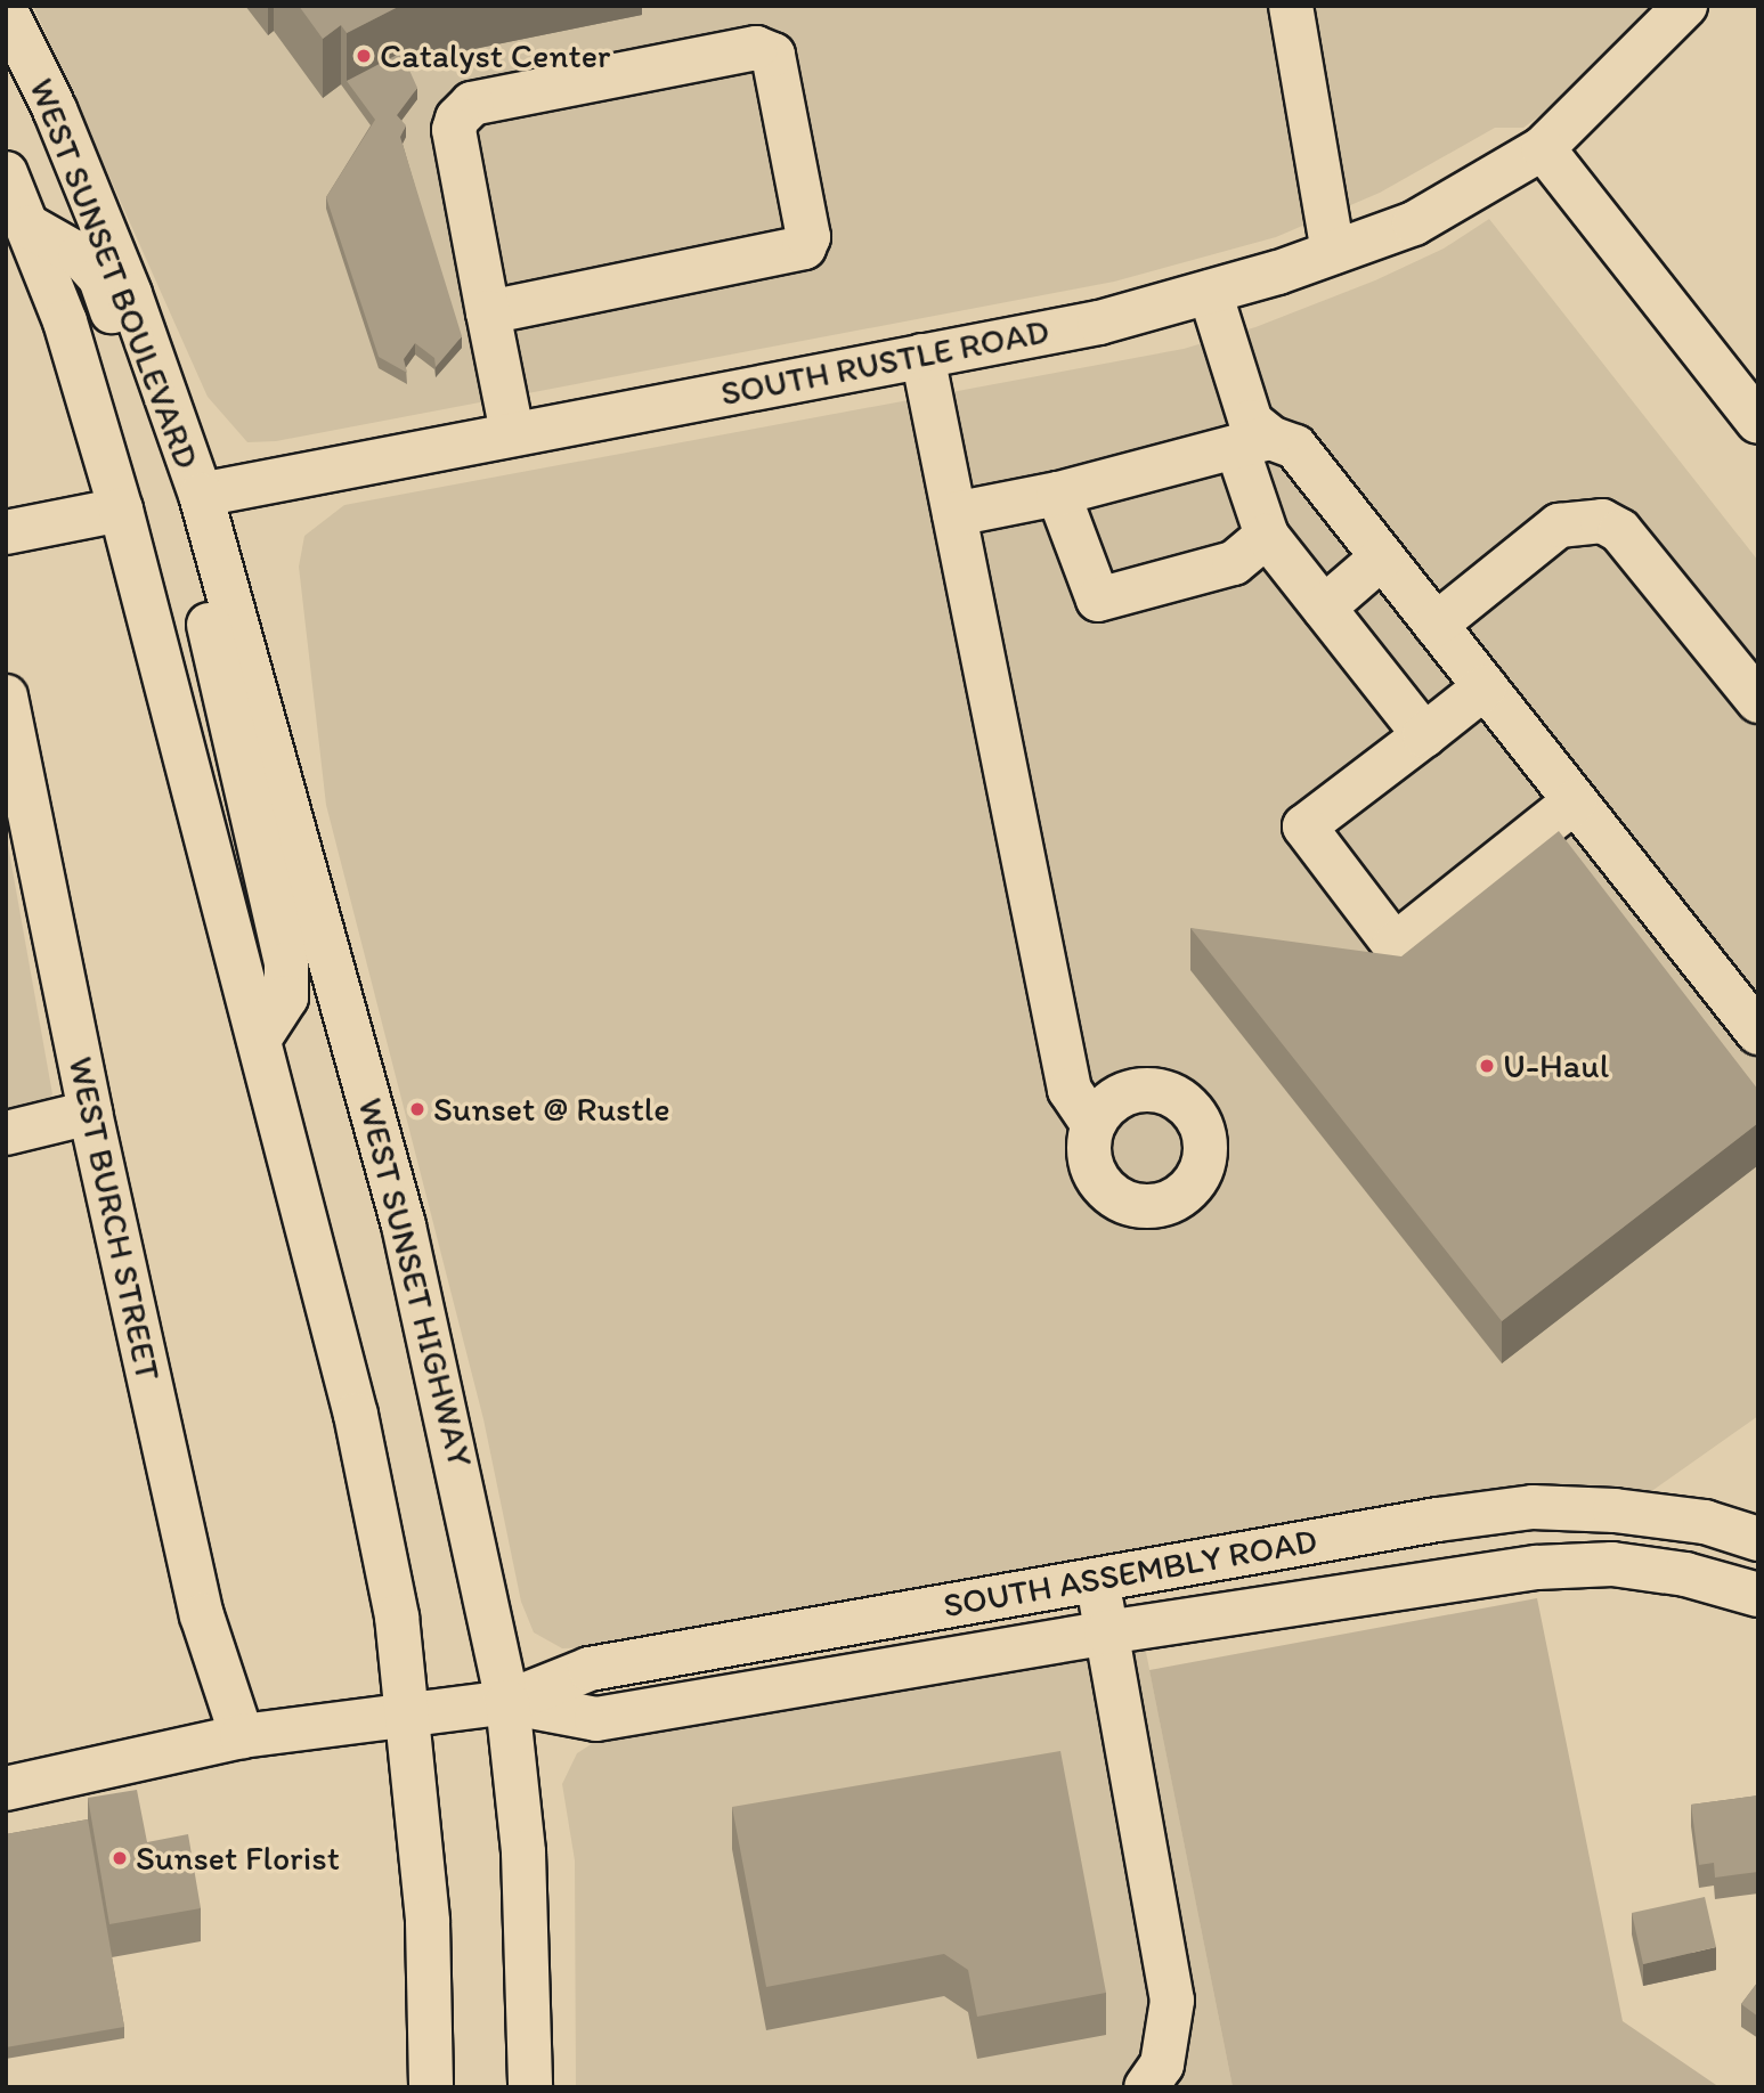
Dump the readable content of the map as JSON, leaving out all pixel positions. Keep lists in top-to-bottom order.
{
  "streets": {
    "main road": [
      "WEST SUNSET BOULEVARD",
      "SOUTH RUSTLE ROAD",
      "WEST BURCH STREET",
      "WEST SUNSET HIGHWAY",
      "SOUTH ASSEMBLY ROAD"
    ]
  },
  "crossings": [
    ["WEST SUNSET BOULEVARD", "SOUTH RUSTLE ROAD"],
    ["WEST SUNSET BOULEVARD", "WEST SUNSET HIGHWAY"],
    ["SOUTH RUSTLE ROAD", "WEST SUNSET HIGHWAY"],
    ["WEST BURCH STREET", "SOUTH ASSEMBLY ROAD"],
    ["WEST SUNSET HIGHWAY", "SOUTH ASSEMBLY ROAD"]
  ],
  "places": [
    "Catalyst Center",
    "U-Haul",
    "Sunset @ Rustle",
    "Sunset Florist"
  ]
}
